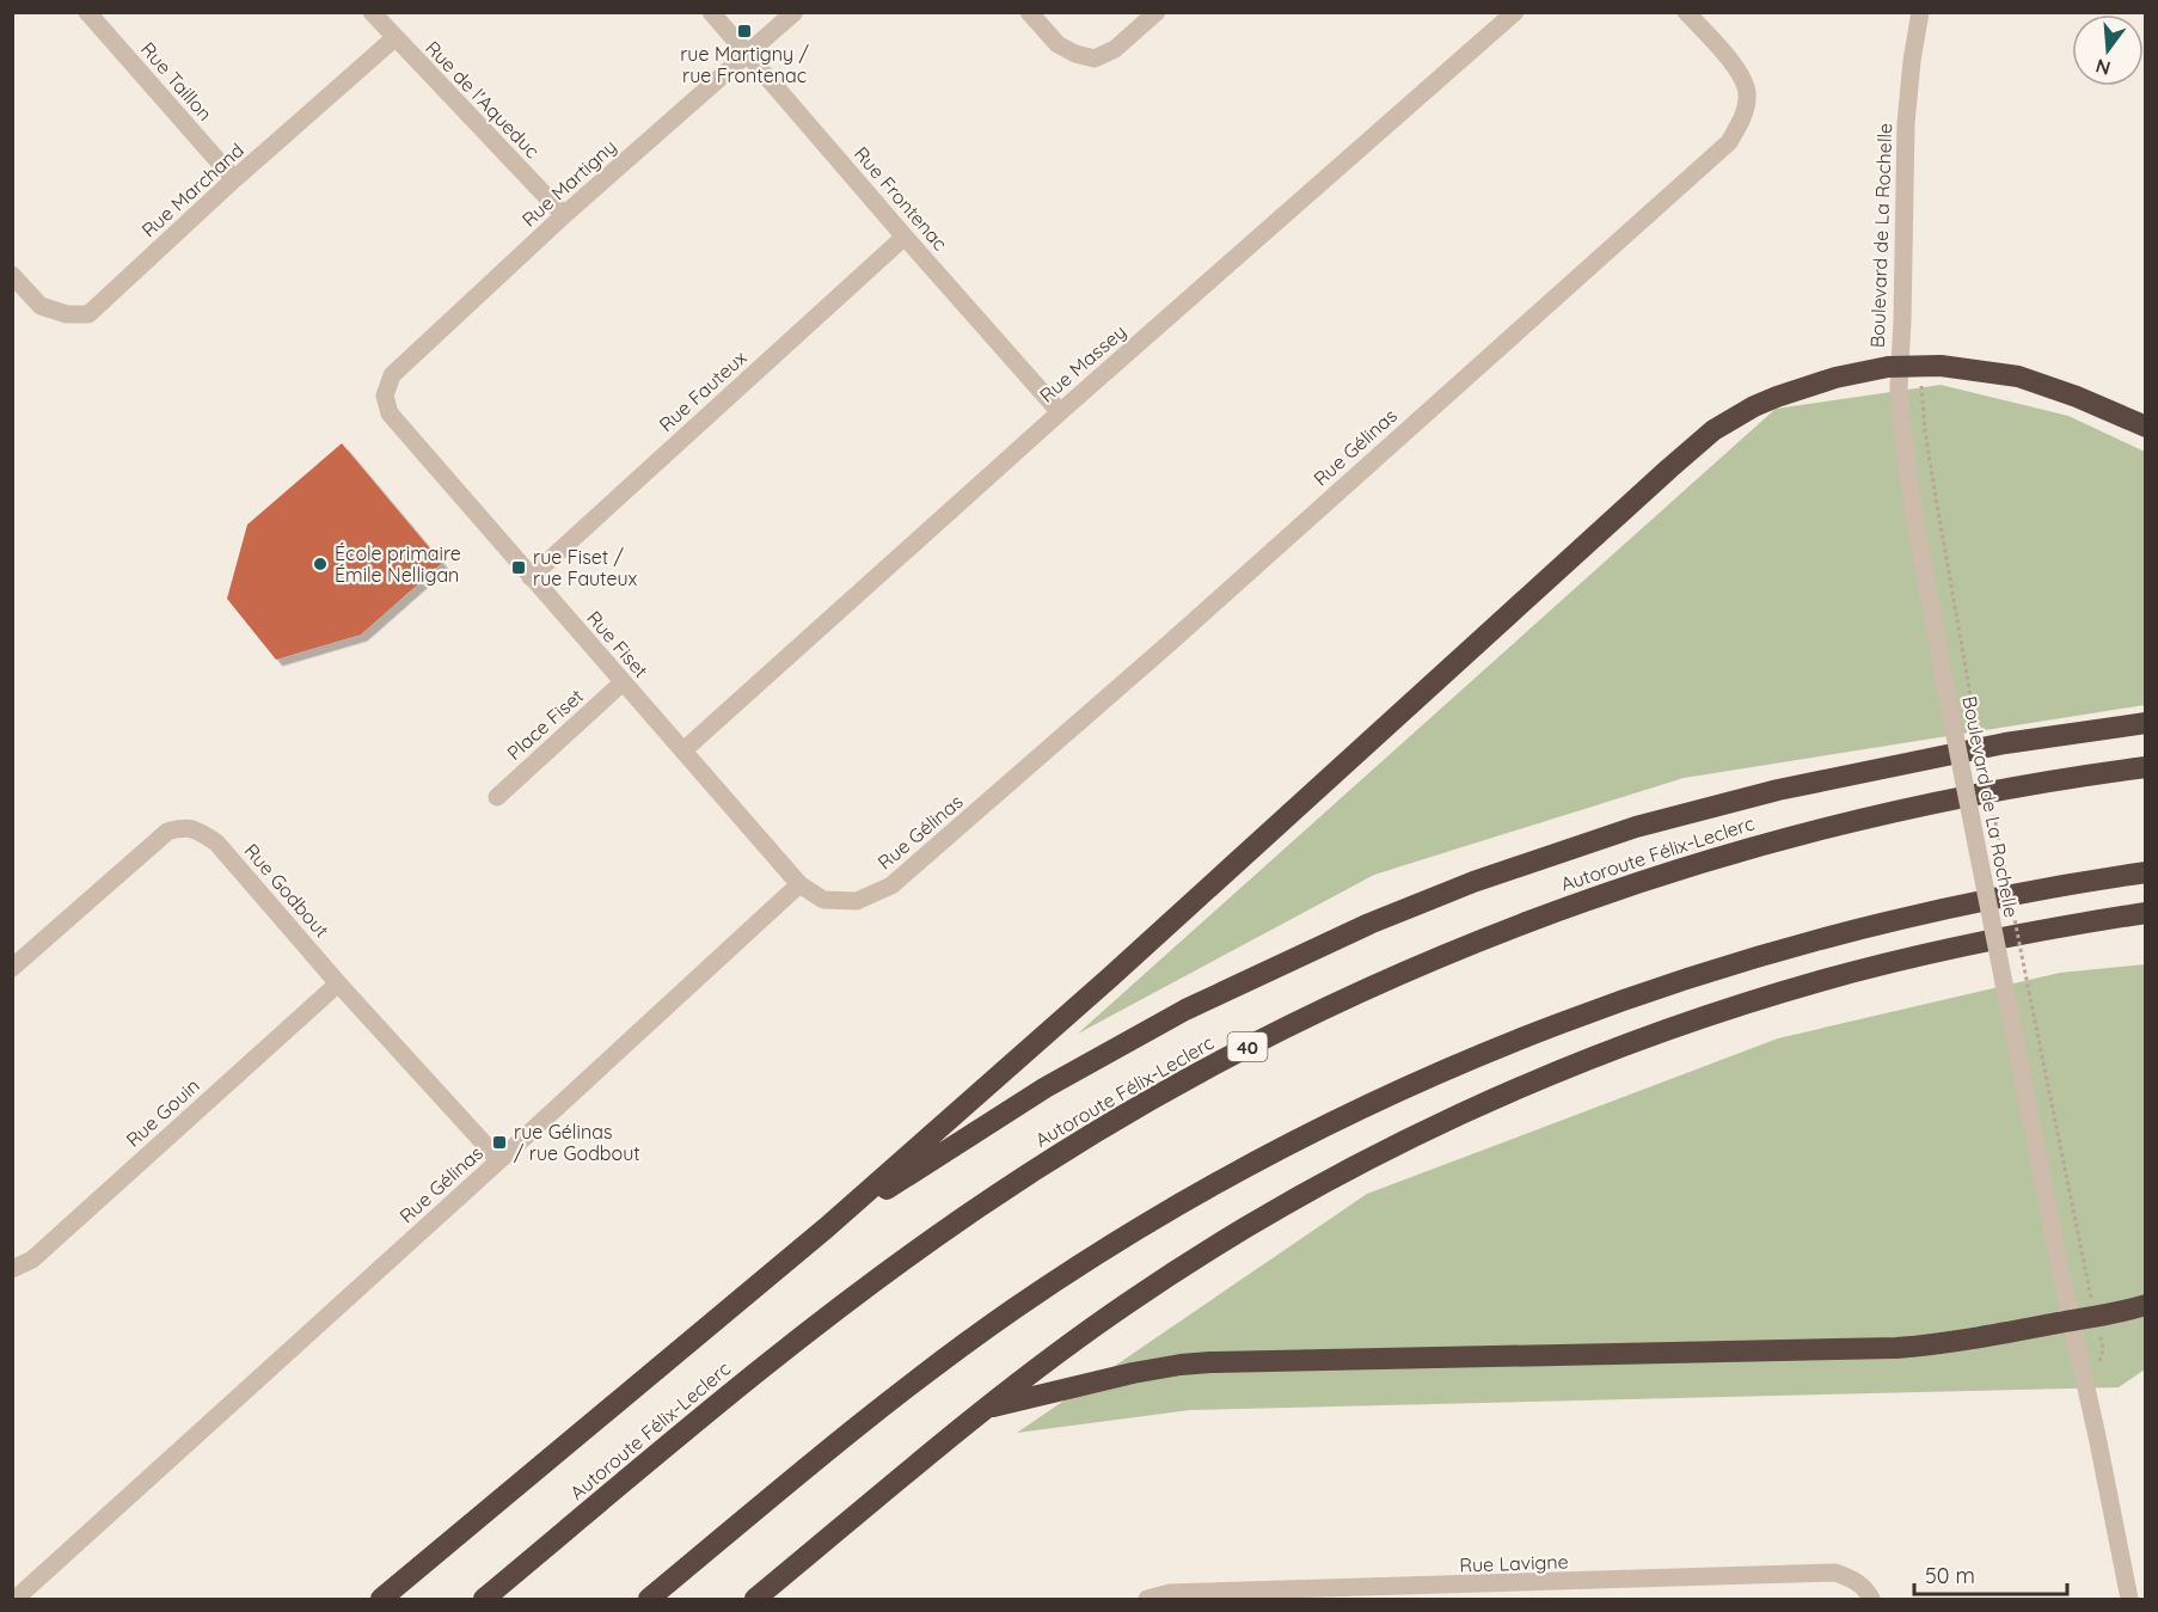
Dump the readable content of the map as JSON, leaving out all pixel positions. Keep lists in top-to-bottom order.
{
  "streets": {
    "highway": ["Autoroute Félix-Leclerc", "40"],
    "street": [
      "Rue Taillon",
      "Rue de l'Aqueduc",
      "Rue Martigny",
      "Rue Marchand",
      "Rue Frontenac",
      "Boulevard de La Rochelle",
      "Rue Massey",
      "Rue Fauteux",
      "Rue Gélinas",
      "Rue Fiset",
      "Place Fiset",
      "Rue Godbout",
      "Rue Gouin",
      "Rue Lavigne"
    ]
  },
  "crossings": [
    ["Rue Taillon", "Rue Marchand"],
    ["Rue de l'Aqueduc", "Rue Martigny"],
    ["Rue de l'Aqueduc", "Rue Marchand"],
    ["Rue Martigny", "Rue Frontenac"],
    ["Rue Martigny", "Rue Fiset"],
    ["Rue Frontenac", "Rue Massey"],
    ["Rue Frontenac", "Rue Fauteux"],
    ["Rue Massey", "Rue Fiset"],
    ["Rue Fauteux", "Rue Fiset"],
    ["Rue Gélinas", "Rue Fiset"],
    ["Rue Gélinas", "Rue Godbout"],
    ["Rue Fiset", "Place Fiset"],
    ["Rue Godbout", "Rue Gouin"]
  ],
  "places": {
    "transit": ["rue Martigny / rue Frontenac", "rue Fiset / rue Fauteux", "rue Gélinas / rue Godbout"],
    "other": ["École primaire Émile Nelligan"]
  },
  "scale_bar": "50 m",
  "north": "bottom"
}
